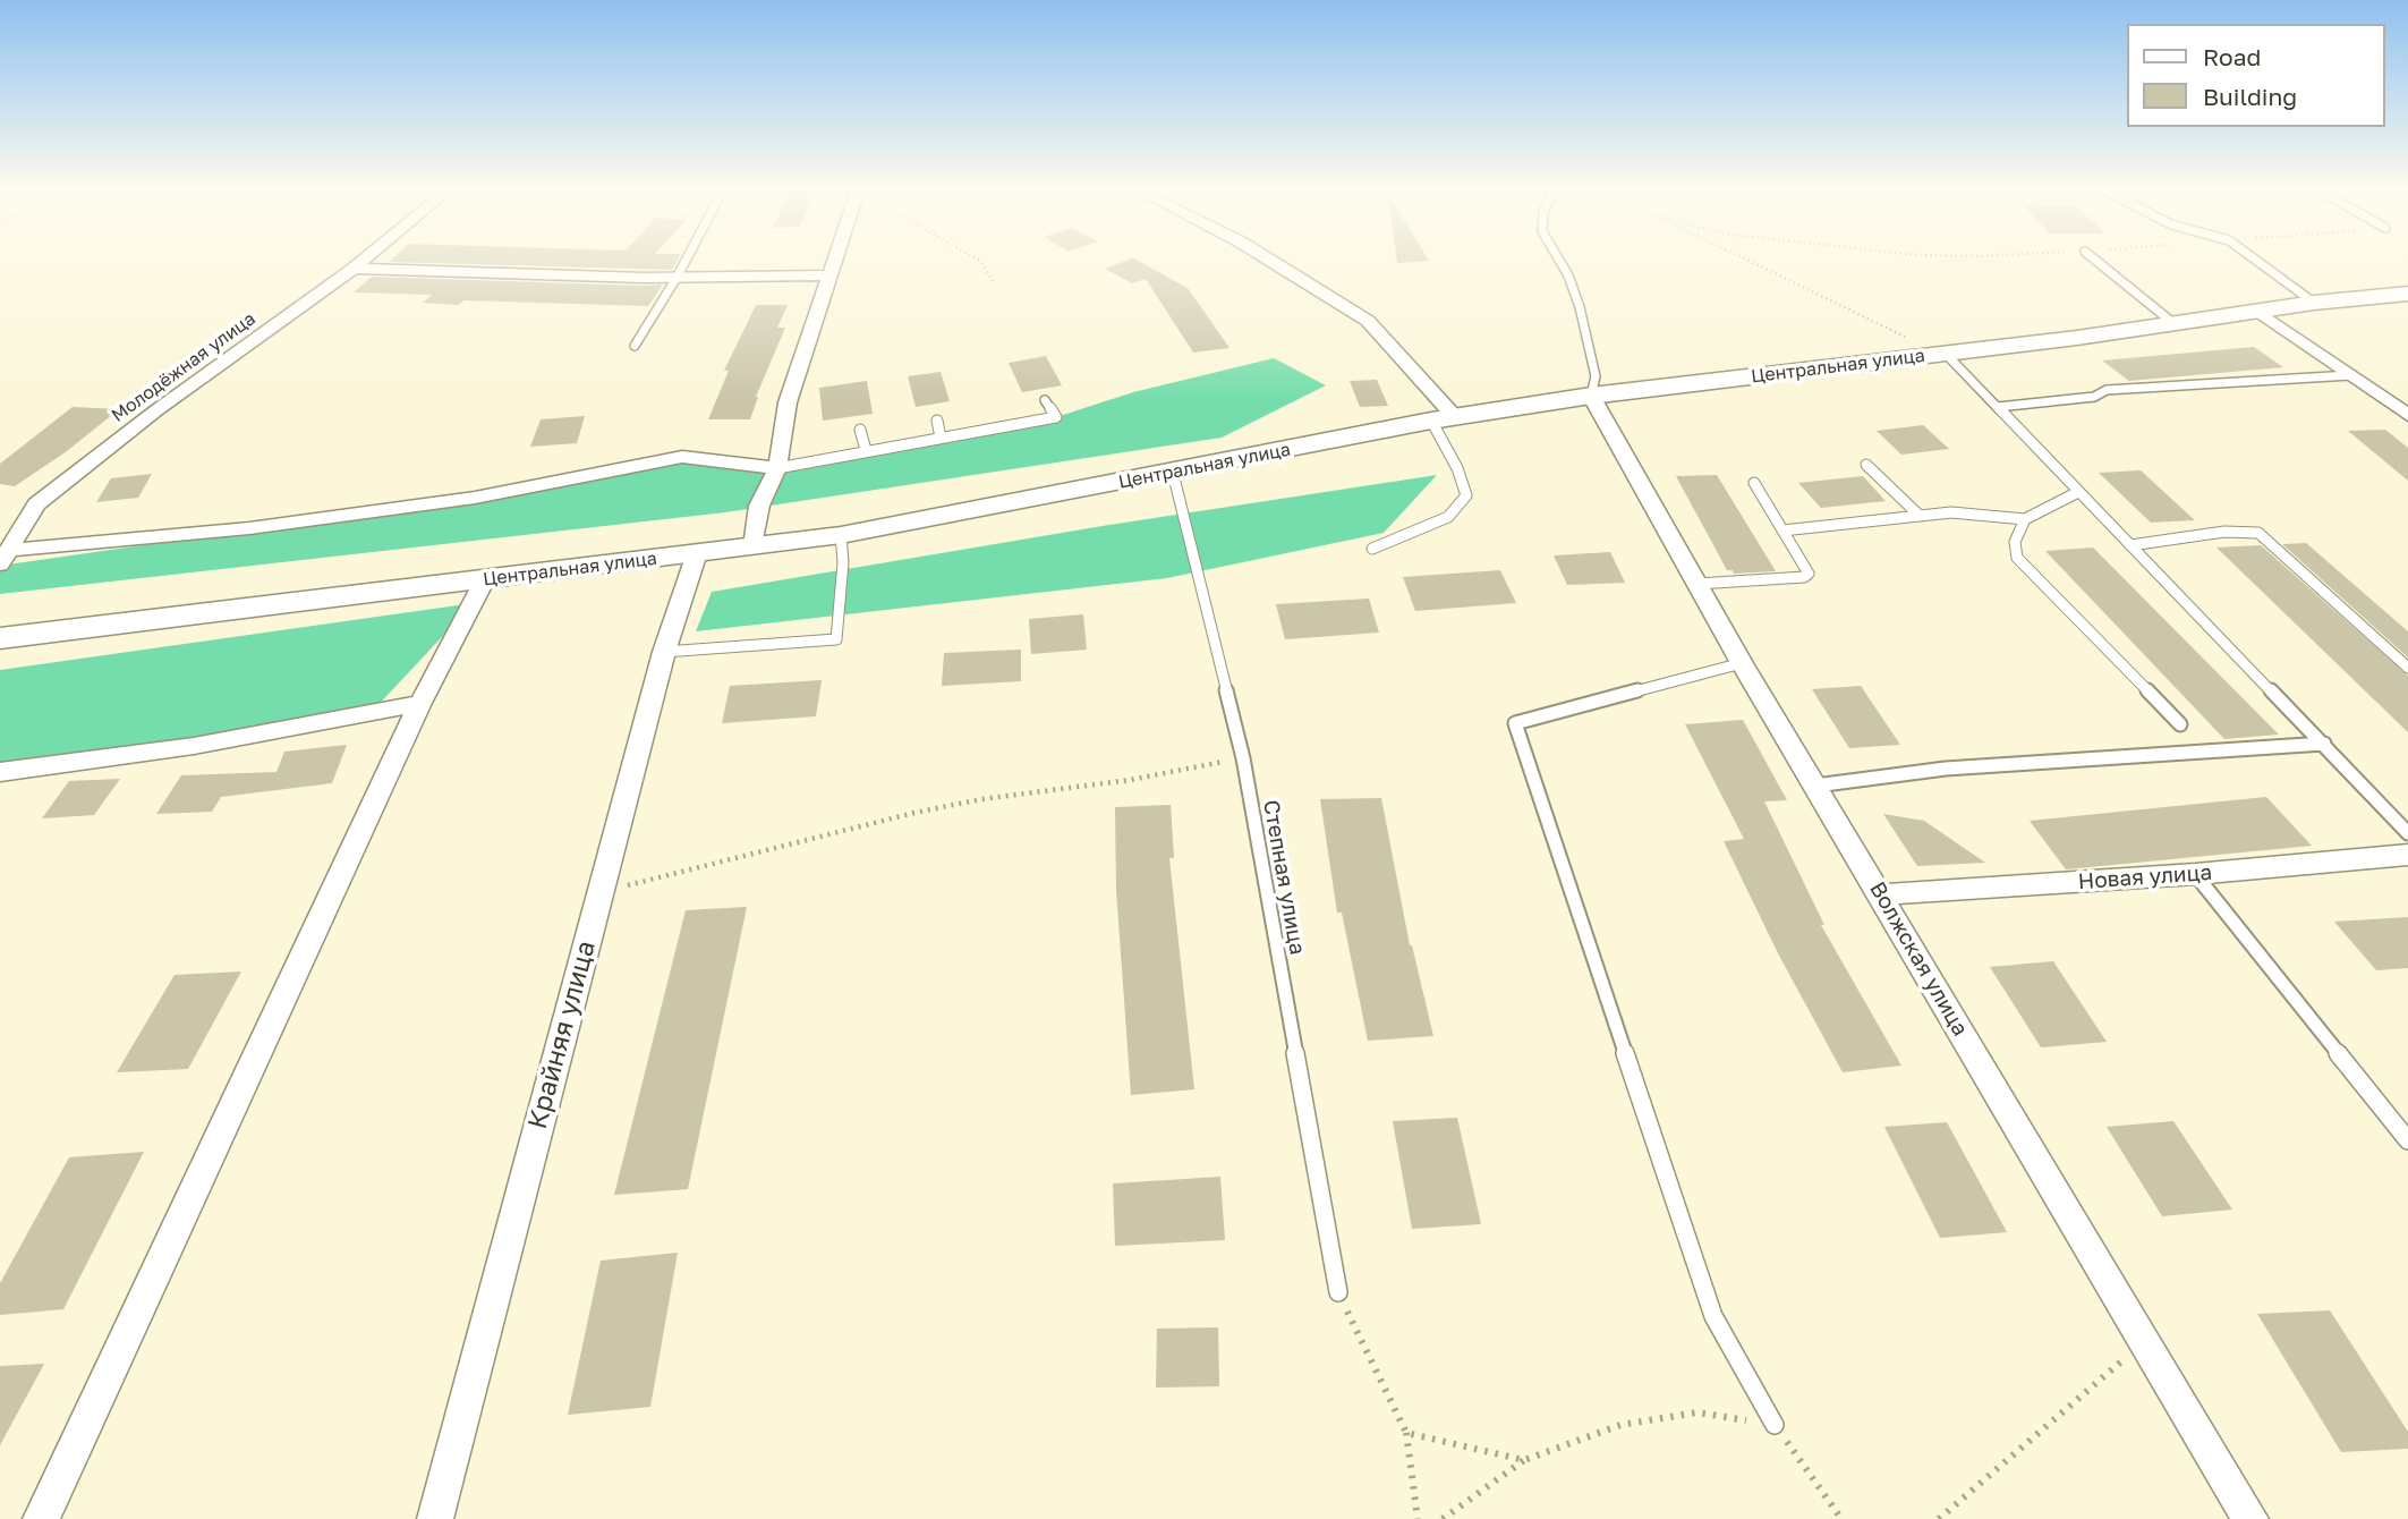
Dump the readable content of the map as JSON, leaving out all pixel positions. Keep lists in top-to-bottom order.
{
  "streets": {
    "main road": ["Центральная улица"],
    "street": [
      "Молодёжная улица",
      "Новая улица",
      "Волжская улица",
      "Крайняя улица"
    ],
    "lane": ["Степная улица"]
  },
  "crossings": [
    ["Центральная улица", "Степная улица"],
    ["Центральная улица", "Волжская улица"],
    ["Центральная улица", "Крайняя улица"],
    ["Новая улица", "Волжская улица"]
  ],
  "legend": ["Road", "Building"]
}
